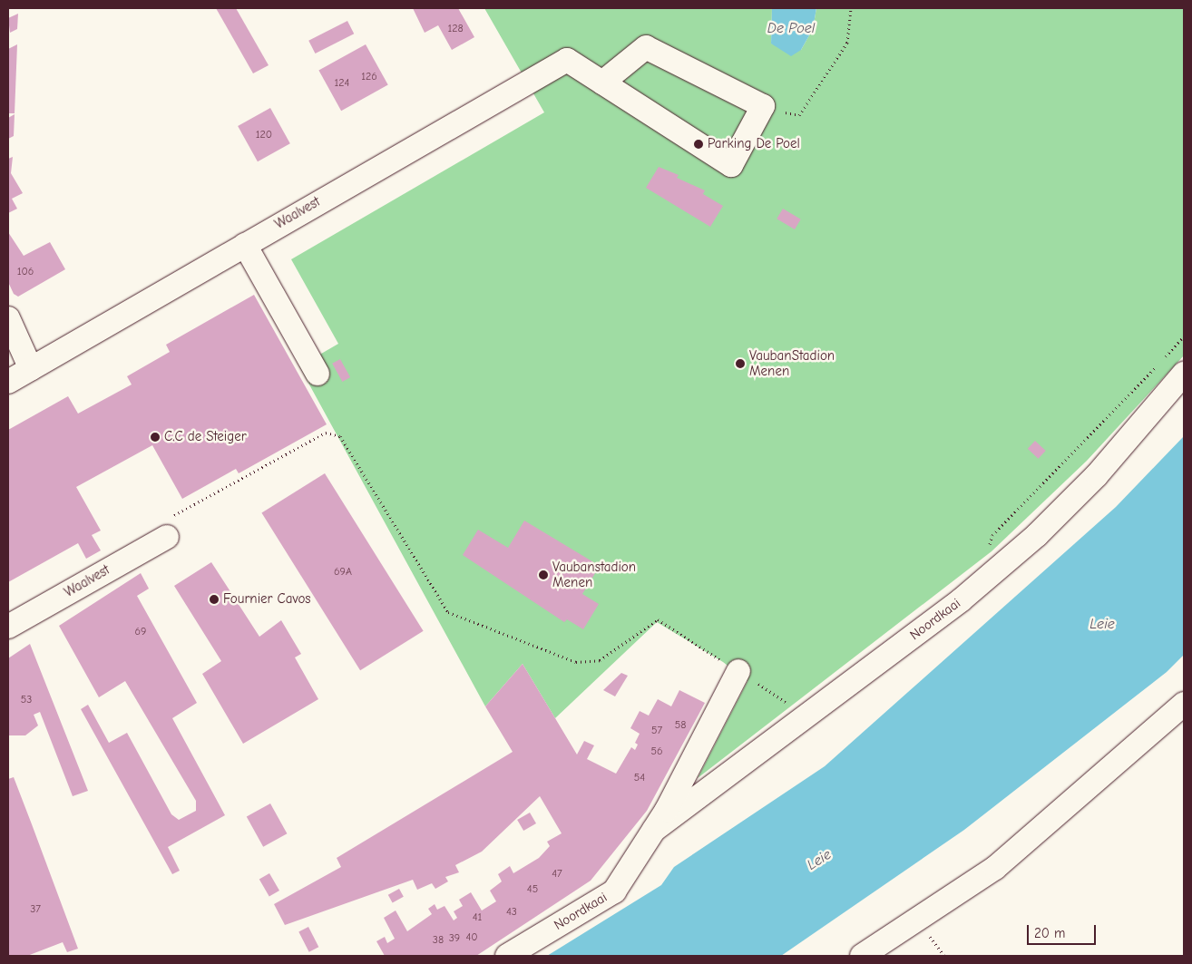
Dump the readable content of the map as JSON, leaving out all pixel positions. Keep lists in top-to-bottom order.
{
  "streets": {
    "street": ["Waalvest", "Noordkaai"]
  },
  "water": ["De Poel", "Leie"],
  "places": [
    "Parking De Poel",
    "VaubanStadion Menen",
    "C.C de Steiger",
    "Vaubanstadion Menen",
    "Fournier Cavos"
  ],
  "house_numbers": [
    "128",
    "126",
    "124",
    "120",
    "106",
    "69A",
    "69",
    "53",
    "58",
    "57",
    "56",
    "54",
    "47",
    "45",
    "37",
    "43",
    "41",
    "40",
    "39",
    "38"
  ],
  "scale_bar": "20 m"
}
